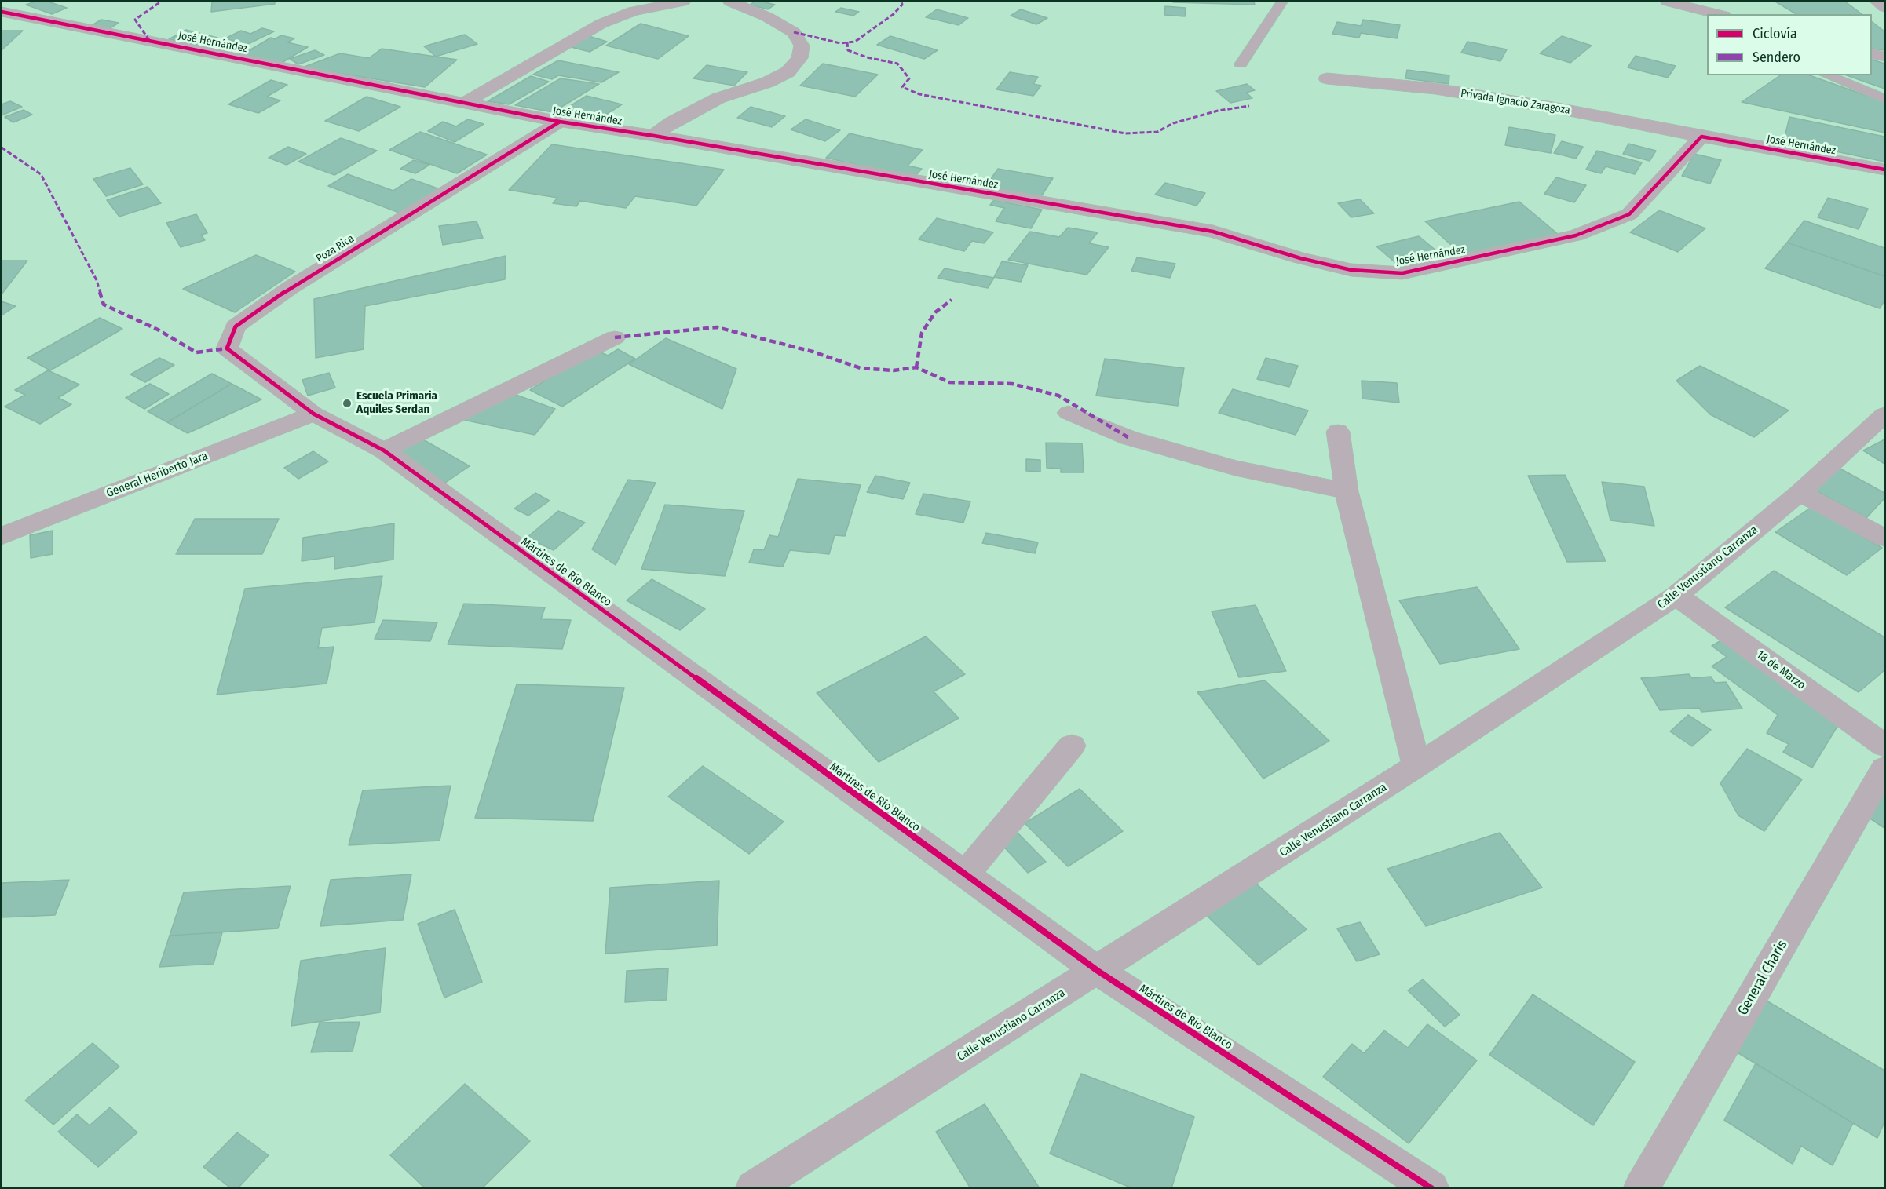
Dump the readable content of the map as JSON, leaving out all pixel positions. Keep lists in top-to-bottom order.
{
  "streets": {
    "street": [
      "José Hernández",
      "Privada Ignacio Zaragoza",
      "Poza Rica",
      "General Heriberto Jara",
      "Calle Venustiano Carranza",
      "Mártires de Río Blanco",
      "18 de Marzo",
      "General Charis"
    ]
  },
  "crossings": [
    ["José Hernández", "Privada Ignacio Zaragoza"],
    ["José Hernández", "Poza Rica"],
    ["Poza Rica", "General Heriberto Jara"],
    ["Poza Rica", "Mártires de Río Blanco"],
    ["General Heriberto Jara", "Mártires de Río Blanco"],
    ["Calle Venustiano Carranza", "Mártires de Río Blanco"],
    ["Calle Venustiano Carranza", "18 de Marzo"]
  ],
  "places": ["Escuela Primaria Aquiles Serdan"],
  "legend": ["Ciclovía", "Sendero"]
}
